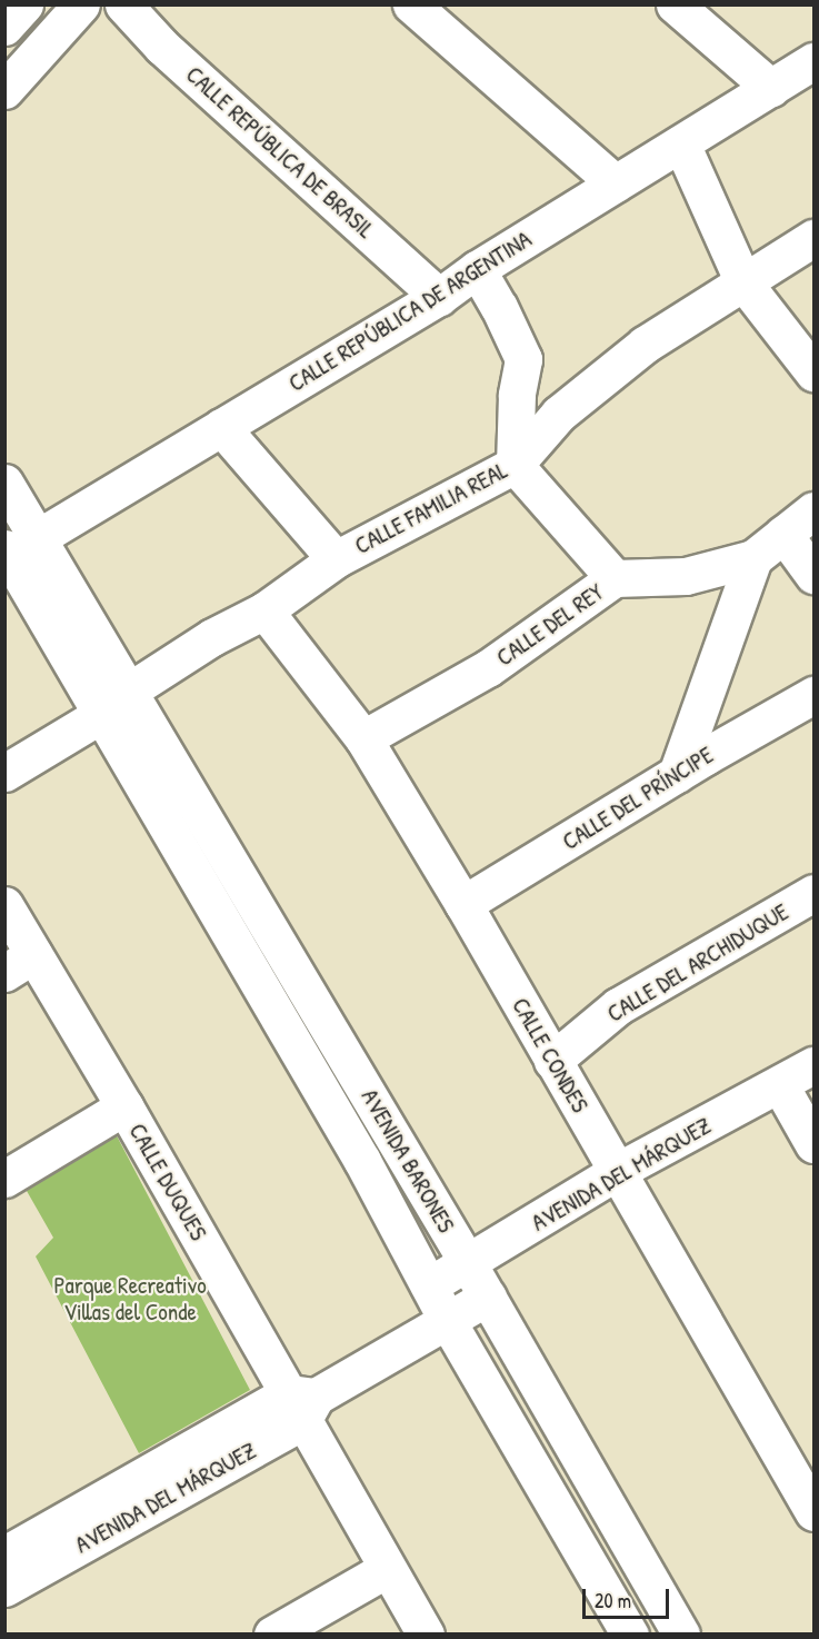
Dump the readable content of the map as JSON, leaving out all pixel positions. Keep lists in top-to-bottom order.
{
  "streets": {
    "street": [
      "CALLE REPÚBLICA DE BRASIL",
      "CALLE REPÚBLICA DE ARGENTINA",
      "CALLE FAMILIA REAL",
      "CALLE DEL REY",
      "CALLE DEL PRÍNCIPE",
      "CALLE DEL ARCHIDUQUE",
      "CALLE CONDES",
      "AVENIDA BARONES",
      "AVENIDA DEL MÁRQUEZ",
      "CALLE DUQUES"
    ]
  },
  "crossings": [
    ["CALLE REPÚBLICA DE BRASIL", "CALLE REPÚBLICA DE ARGENTINA"],
    ["CALLE REPÚBLICA DE ARGENTINA", "AVENIDA BARONES"],
    ["CALLE FAMILIA REAL", "CALLE CONDES"],
    ["CALLE FAMILIA REAL", "AVENIDA BARONES"],
    ["CALLE DEL REY", "CALLE CONDES"],
    ["CALLE DEL PRÍNCIPE", "CALLE CONDES"],
    ["CALLE DEL ARCHIDUQUE", "CALLE CONDES"],
    ["CALLE CONDES", "AVENIDA DEL MÁRQUEZ"],
    ["AVENIDA BARONES", "AVENIDA DEL MÁRQUEZ"],
    ["AVENIDA DEL MÁRQUEZ", "CALLE DUQUES"]
  ],
  "parks": ["Parque Recreativo Villas del Conde"],
  "scale_bar": "20 m"
}
